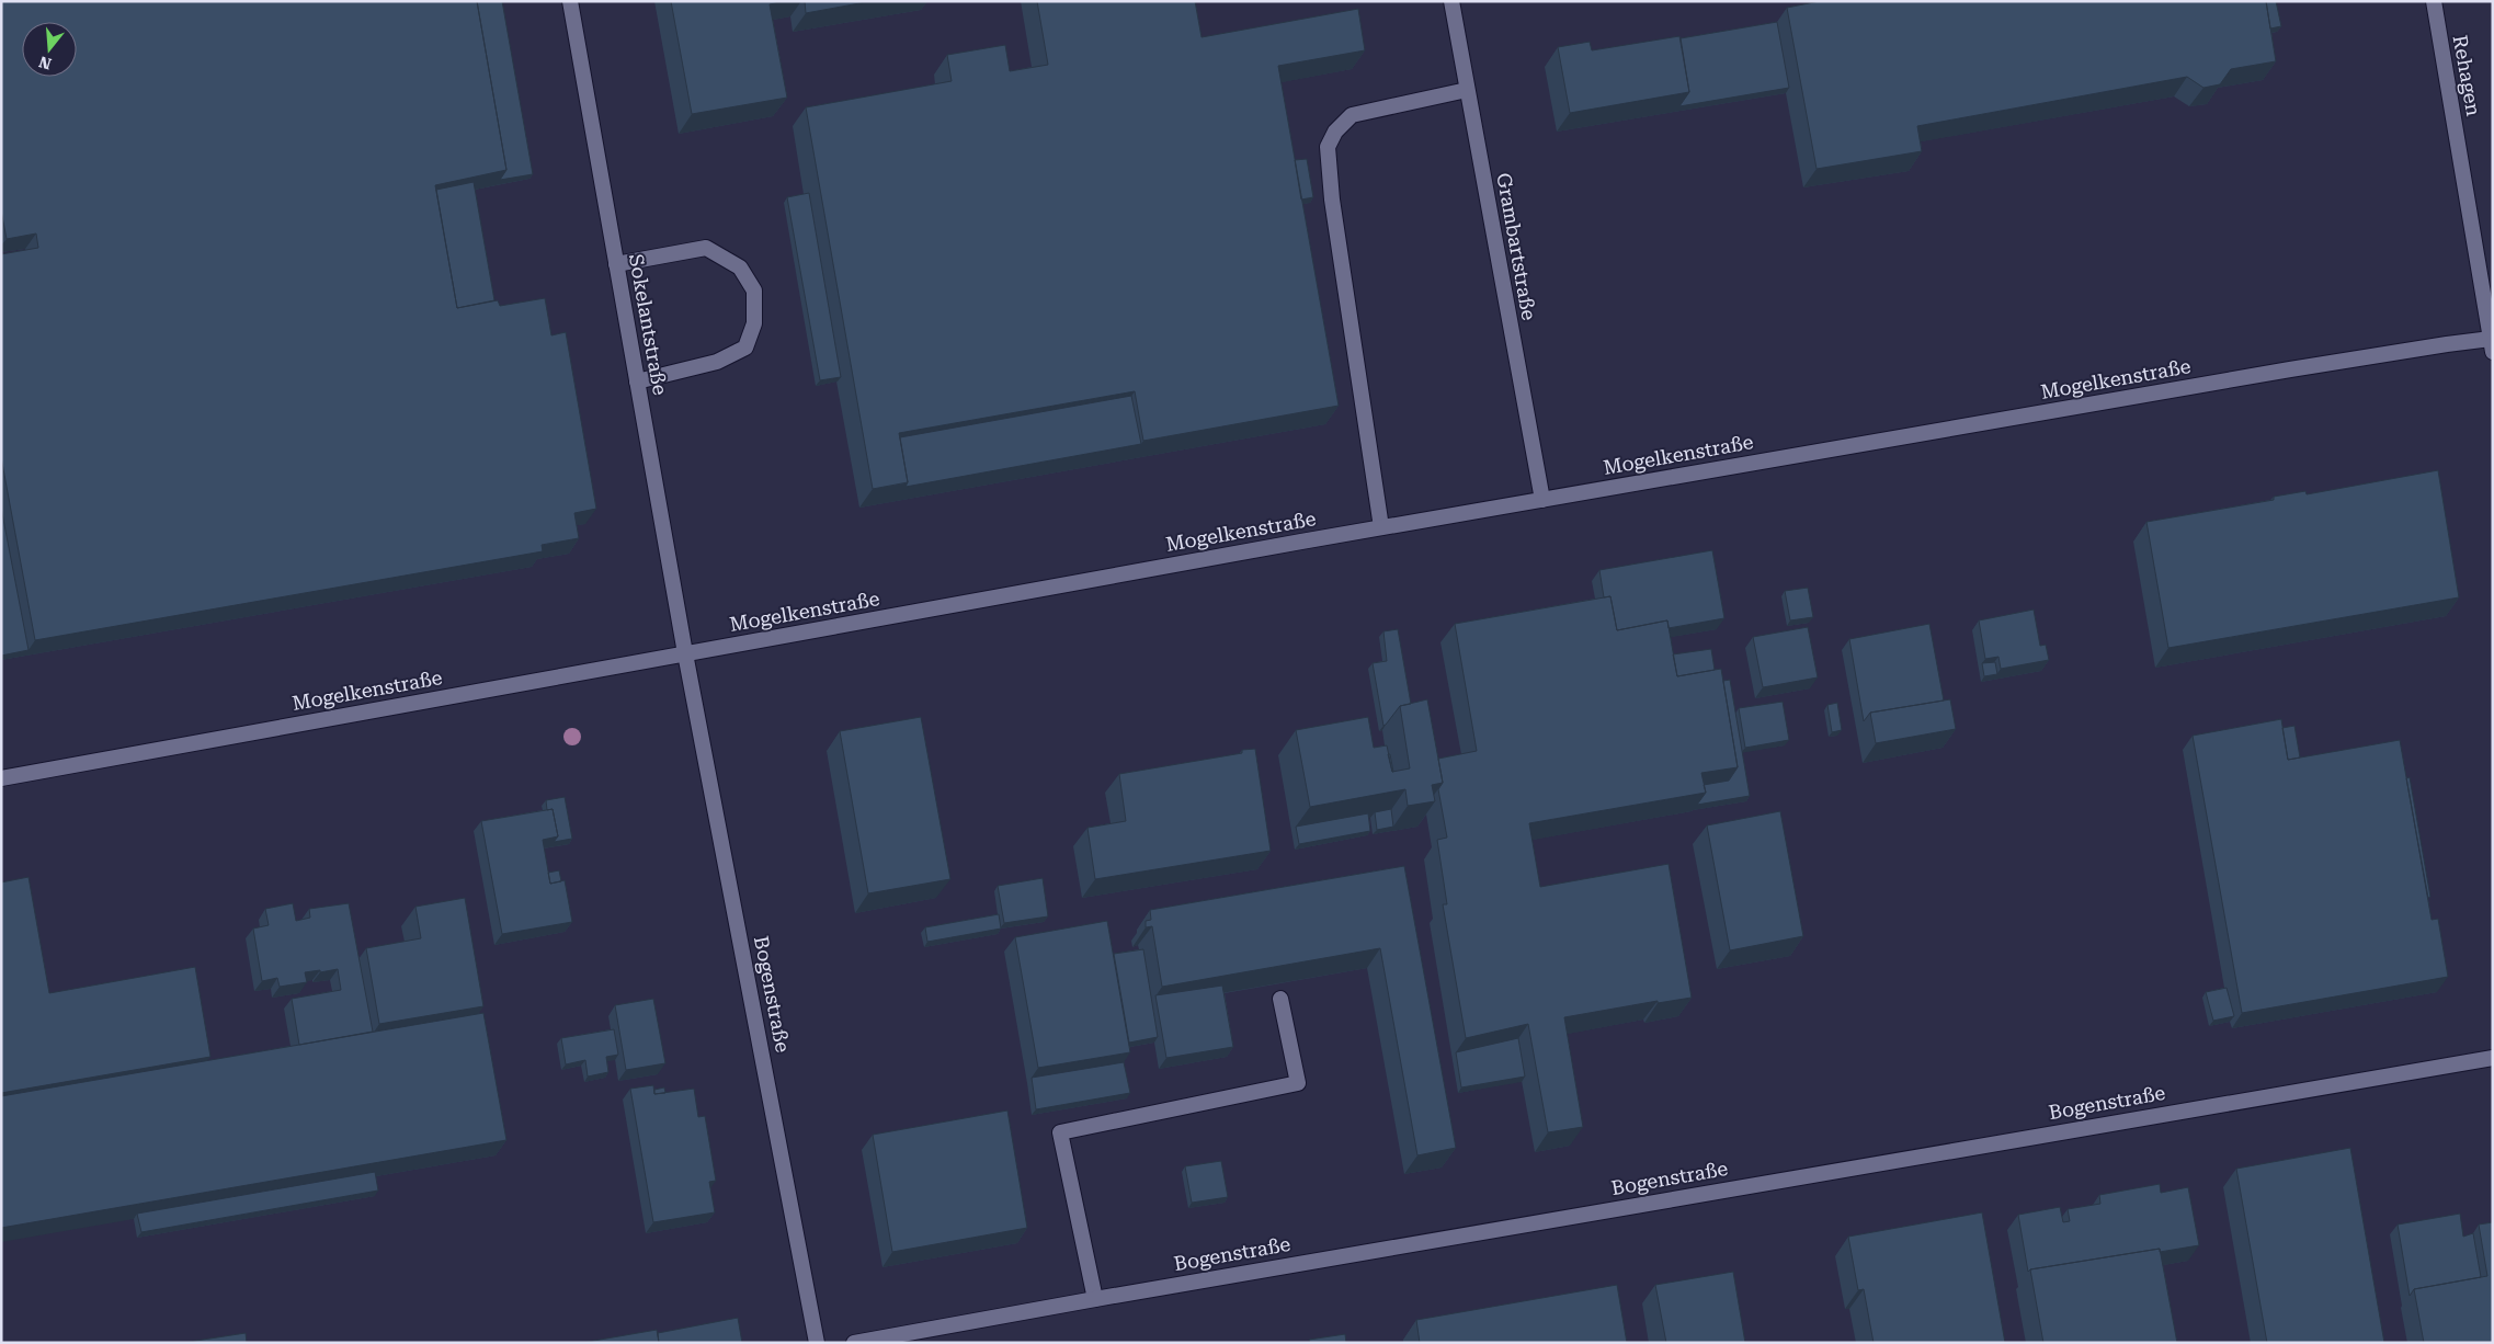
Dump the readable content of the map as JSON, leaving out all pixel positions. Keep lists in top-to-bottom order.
{
  "streets": {
    "street": [
      "Rehagen",
      "Grambartstraße",
      "Sokelantstraße",
      "Mogelkenstraße",
      "Bogenstraße"
    ]
  },
  "crossings": [
    ["Rehagen", "Mogelkenstraße"],
    ["Grambartstraße", "Mogelkenstraße"],
    ["Sokelantstraße", "Mogelkenstraße"],
    ["Sokelantstraße", "Bogenstraße"],
    ["Mogelkenstraße", "Bogenstraße"]
  ],
  "north": "bottom"
}
